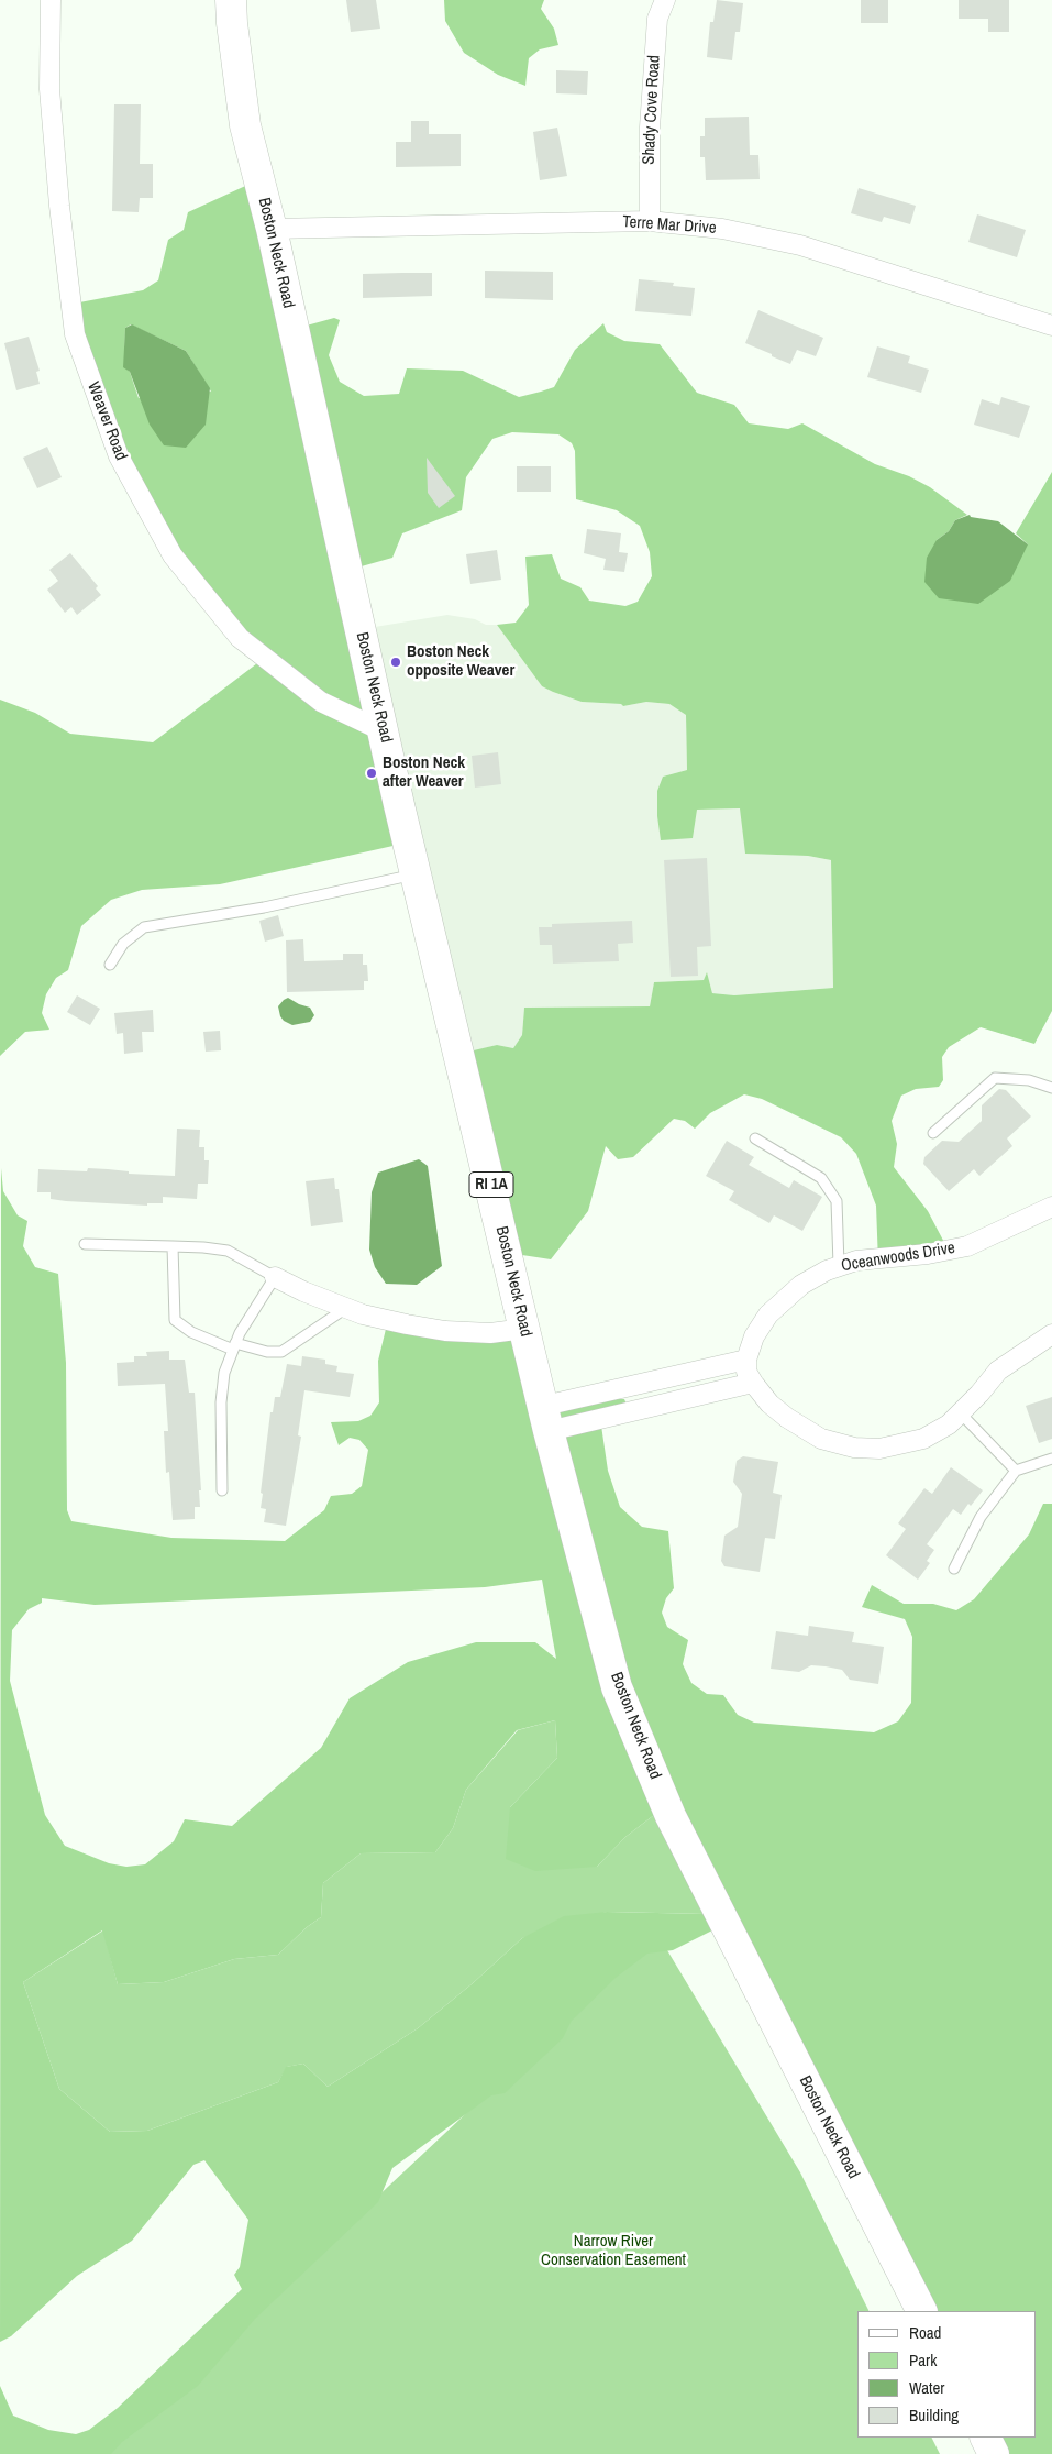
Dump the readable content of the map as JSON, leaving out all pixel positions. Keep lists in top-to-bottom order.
{
  "streets": {
    "main road": ["Boston Neck Road", "RI 1A"],
    "street": [
      "Shady Cove Road",
      "Terre Mar Drive",
      "Weaver Road",
      "Oceanwoods Drive"
    ]
  },
  "crossings": [
    ["Shady Cove Road", "Terre Mar Drive"],
    ["Terre Mar Drive", "Boston Neck Road"],
    ["Boston Neck Road", "Weaver Road"]
  ],
  "parks": ["Narrow River Conservation Easement"],
  "places": ["Boston Neck opposite Weaver", "Boston Neck after Weaver"],
  "legend": [
    "Road",
    "Park",
    "Water",
    "Building"
  ]
}
